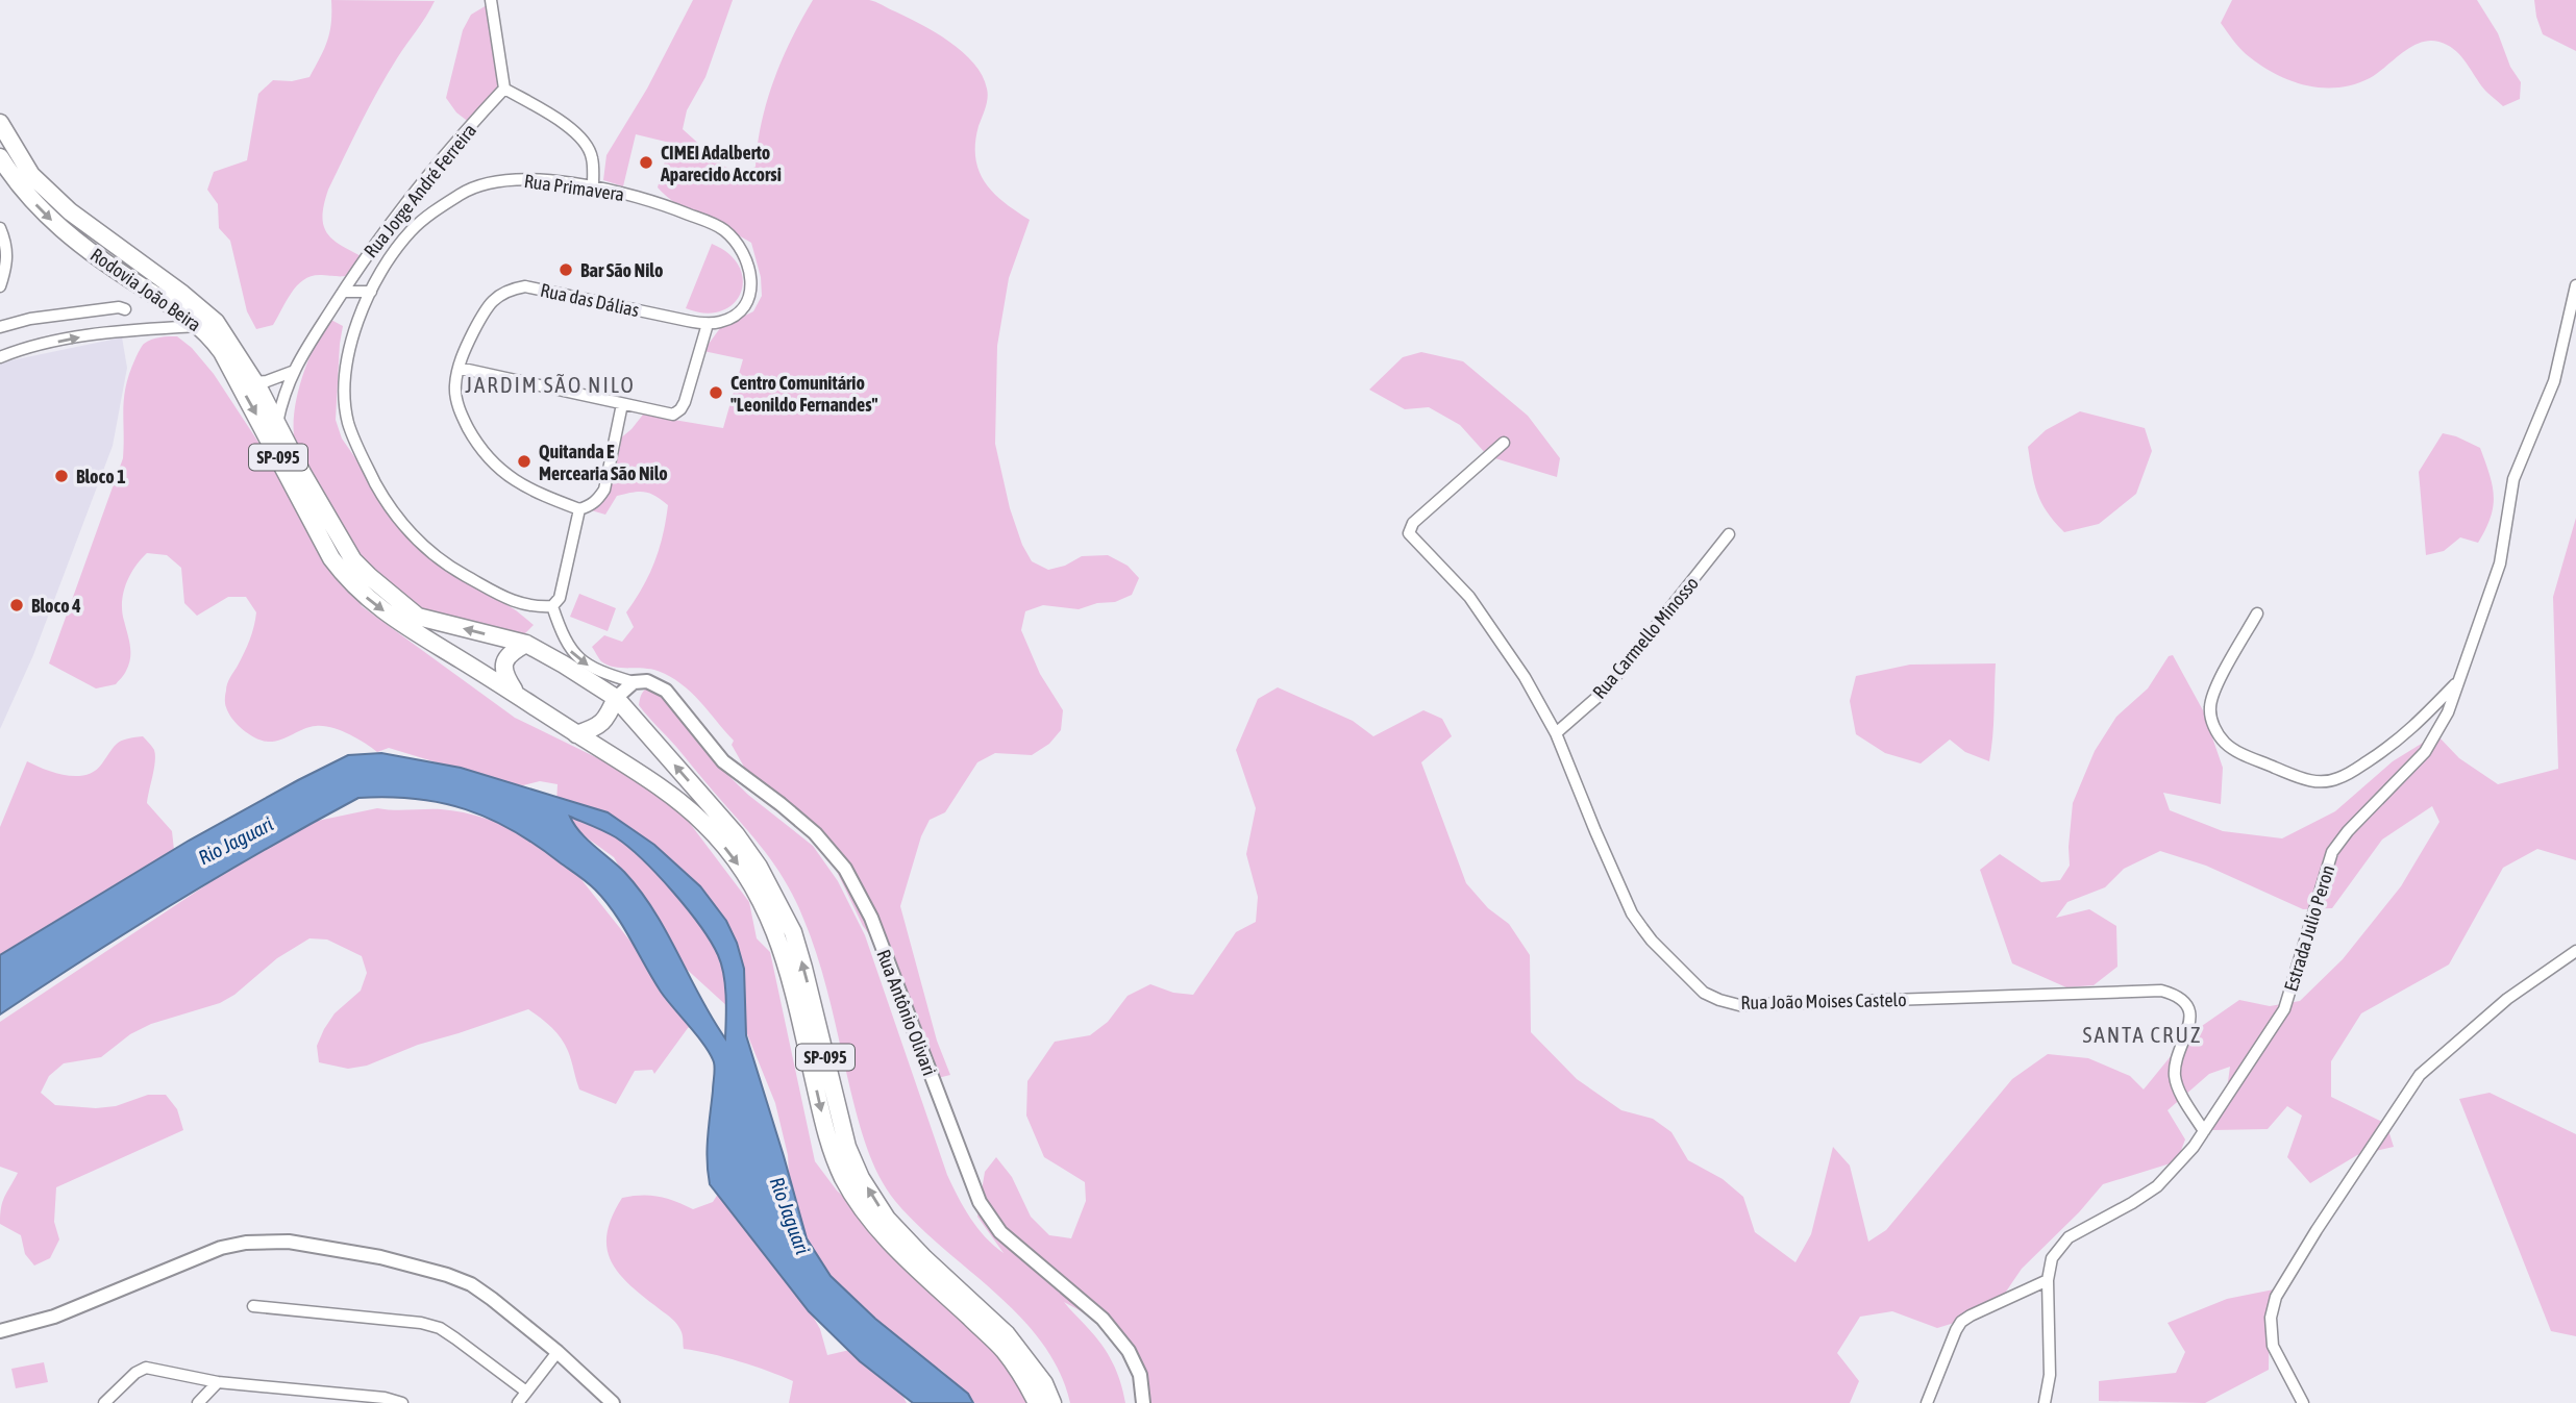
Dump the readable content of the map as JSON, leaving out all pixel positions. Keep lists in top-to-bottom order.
{
  "streets": {
    "main road": ["Rodovia João Beira", "SP-095"],
    "street": [
      "Rua Primavera",
      "Rua Jorge André Ferreira",
      "Rua das Dálias",
      "Rua Carmello Minosso",
      "Estrada Julio Peron",
      "Rua João Moises Castelo",
      "Rua Antônio Olivari"
    ]
  },
  "crossings": [
    ["Rua Primavera", "Rua das Dálias"],
    ["Rua Jorge André Ferreira", "Rodovia João Beira"],
    ["Rodovia João Beira", "SP-095"],
    ["Rua Carmello Minosso", "Rua João Moises Castelo"],
    ["Estrada Julio Peron", "Rua João Moises Castelo"]
  ],
  "districts": ["JARDIM SÃO NILO", "SANTA CRUZ"],
  "water": ["Rio Jaguari"],
  "places": [
    "CIMEI Adalberto Aparecido Accorsi",
    "Bar São Nilo",
    "Centro Comunitário \"Leonildo Fernandes\"",
    "Quitanda E Mercearia São Nilo",
    "Bloco 1",
    "Bloco 4"
  ]
}
